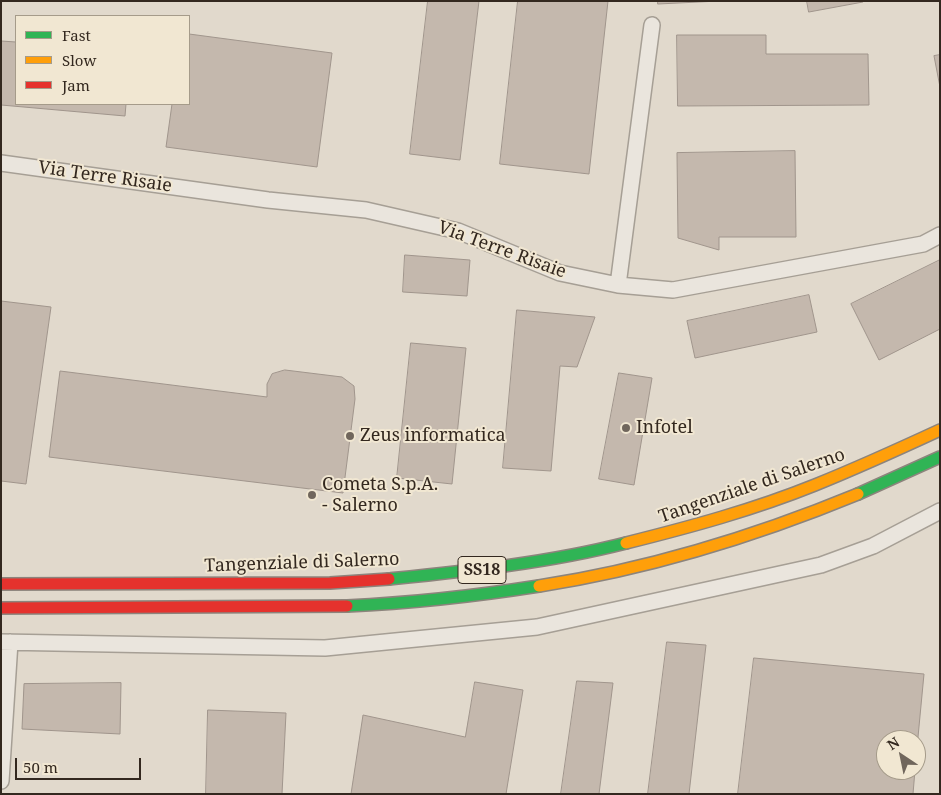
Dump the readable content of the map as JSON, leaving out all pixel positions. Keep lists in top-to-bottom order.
{
  "streets": {
    "highway": ["Tangenziale di Salerno", "SS18"],
    "street": ["Via Terre Risaie"]
  },
  "places": ["Infotel", "Zeus informatica", "Cometa S.p.A. - Salerno"],
  "legend": ["Fast", "Slow", "Jam"],
  "scale_bar": "50 m",
  "north": "top left"
}
